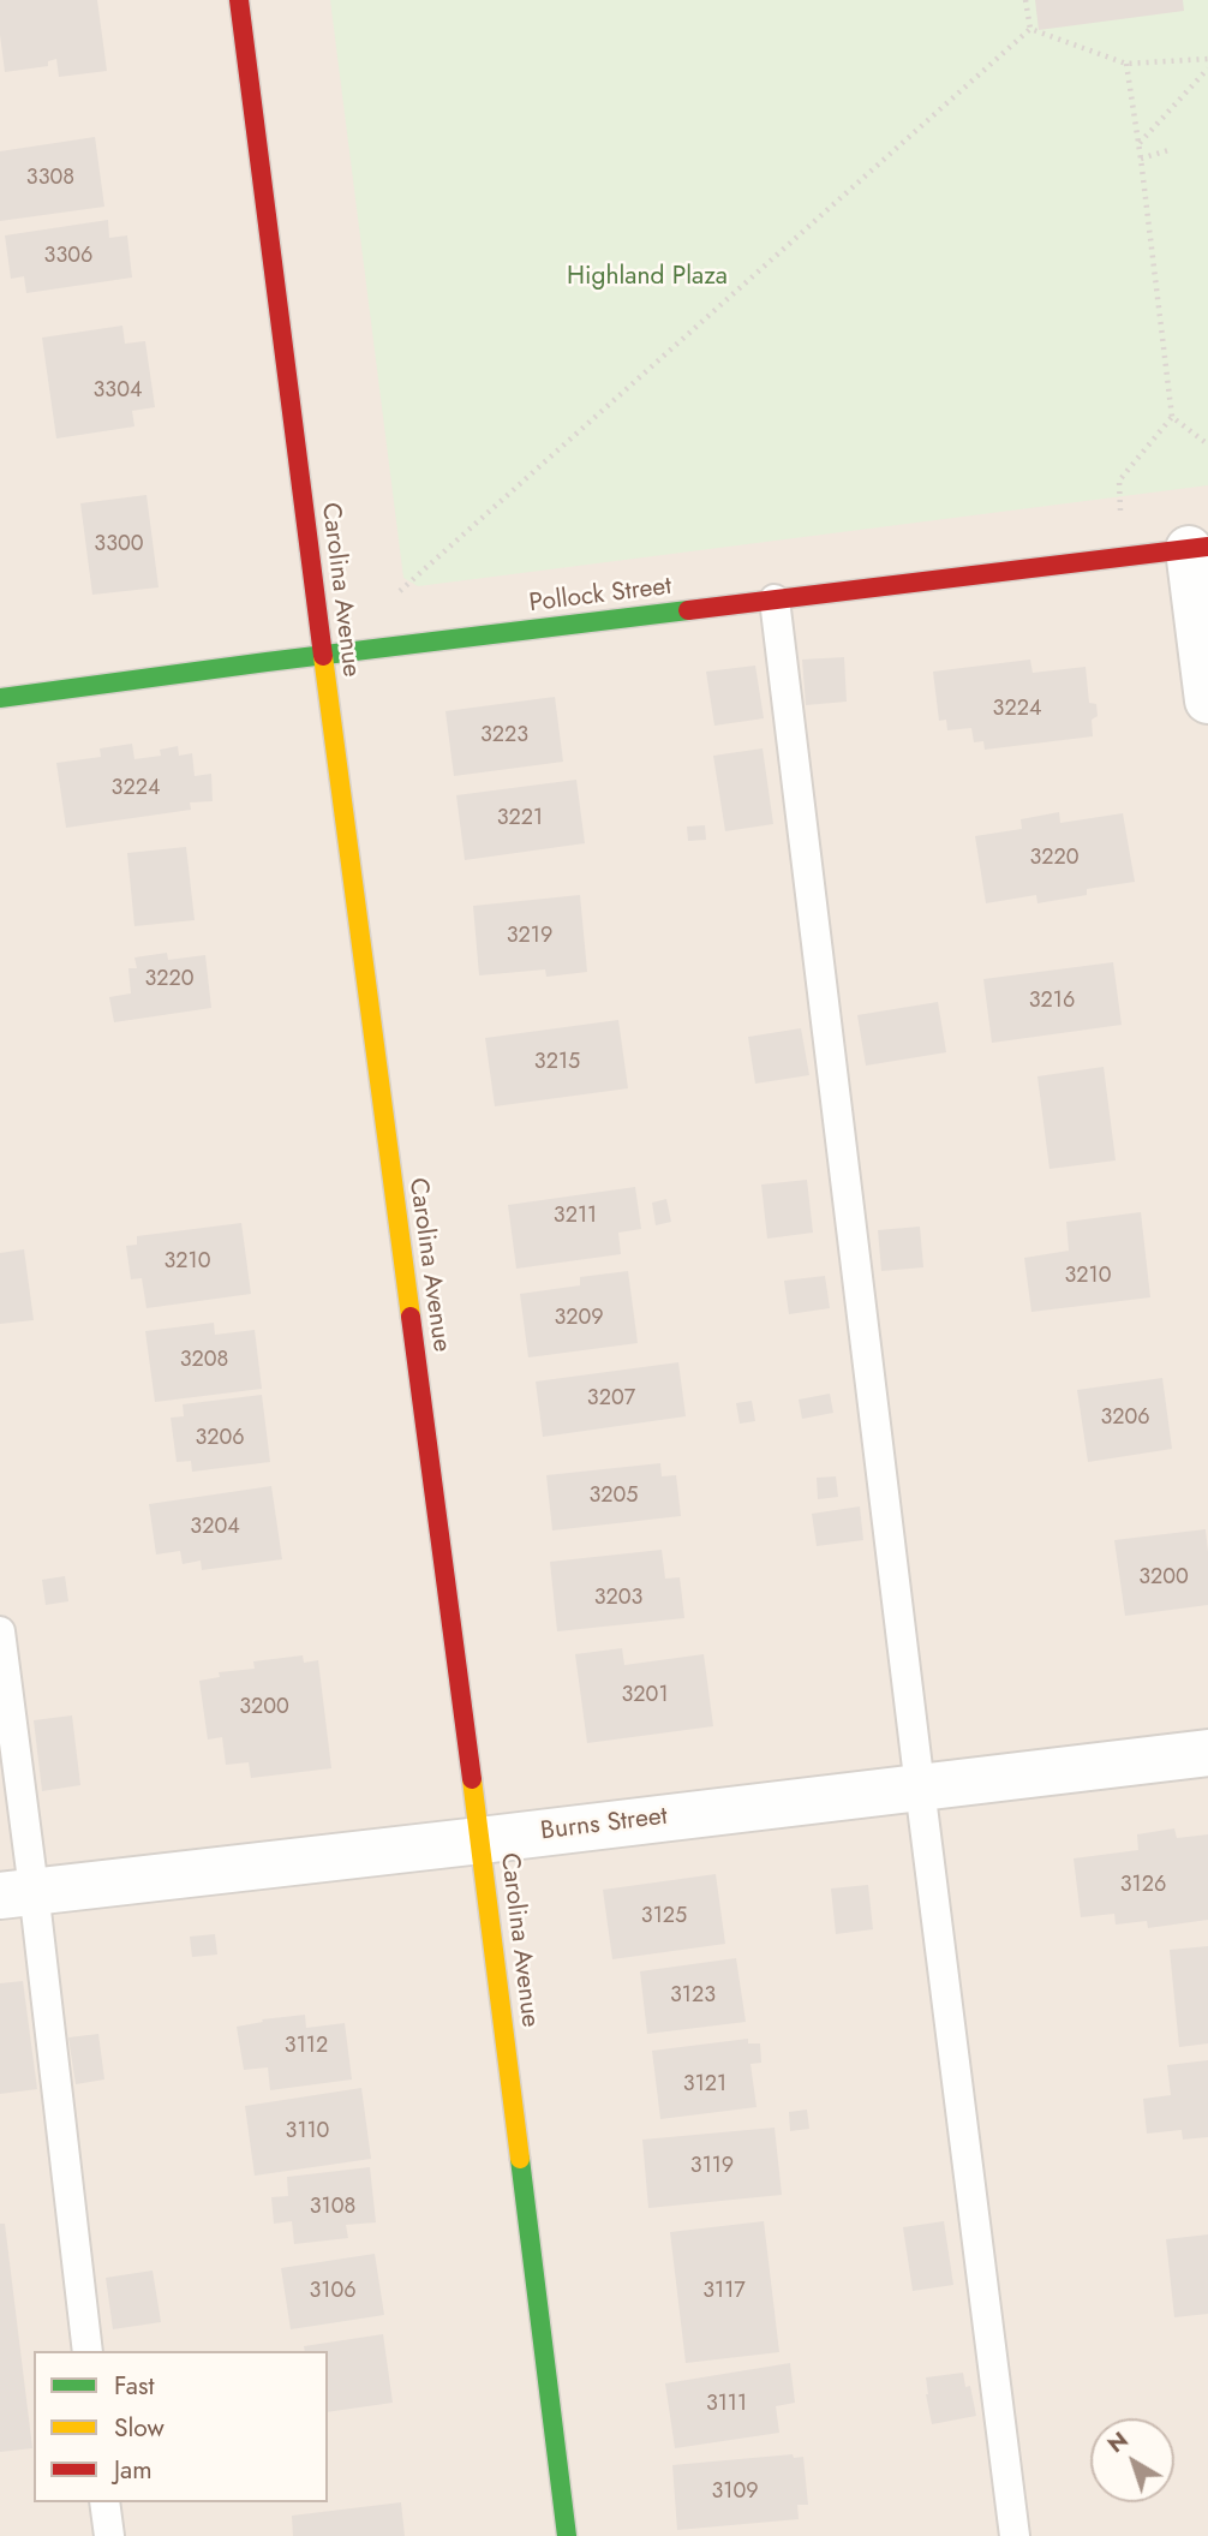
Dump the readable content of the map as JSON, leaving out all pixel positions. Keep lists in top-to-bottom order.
{
  "streets": {
    "street": ["Carolina Avenue", "Pollock Street", "Burns Street"]
  },
  "crossings": [
    ["Carolina Avenue", "Pollock Street"],
    ["Carolina Avenue", "Burns Street"]
  ],
  "parks": ["Highland Plaza"],
  "house_numbers": [
    "3308",
    "3306",
    "3304",
    "3300",
    "3224",
    "3223",
    "3224",
    "3221",
    "3220",
    "3219",
    "3220",
    "3216",
    "3215",
    "3211",
    "3210",
    "3210",
    "3209",
    "3208",
    "3207",
    "3206",
    "3206",
    "3205",
    "3204",
    "3200",
    "3203",
    "3201",
    "3200",
    "3126",
    "3125",
    "3123",
    "3112",
    "3121",
    "3110",
    "3119",
    "3108",
    "3106",
    "3117",
    "3111",
    "3109"
  ],
  "legend": ["Fast", "Slow", "Jam"],
  "north": "top left"
}
